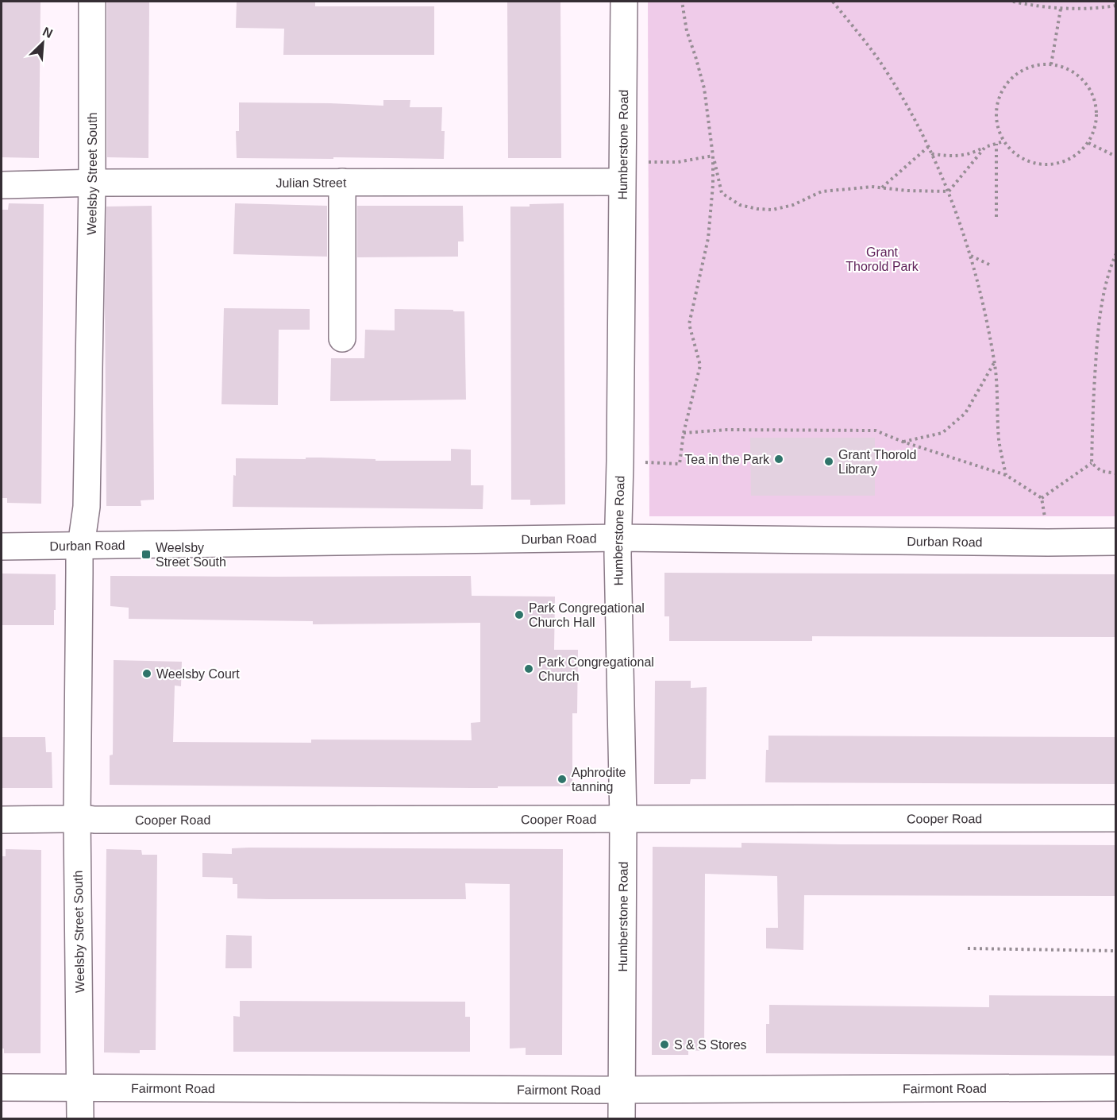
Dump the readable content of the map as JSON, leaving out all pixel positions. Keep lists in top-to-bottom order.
{
  "streets": {
    "street": [
      "Humberstone Road",
      "Weelsby Street South",
      "Julian Street",
      "Durban Road",
      "Cooper Road",
      "Fairmont Road"
    ]
  },
  "crossings": [
    ["Humberstone Road", "Julian Street"],
    ["Humberstone Road", "Durban Road"],
    ["Humberstone Road", "Cooper Road"],
    ["Humberstone Road", "Fairmont Road"],
    ["Weelsby Street South", "Julian Street"],
    ["Weelsby Street South", "Durban Road"],
    ["Weelsby Street South", "Cooper Road"],
    ["Weelsby Street South", "Fairmont Road"]
  ],
  "parks": ["Grant Thorold Park"],
  "places": {
    "other": [
      "Tea in the Park",
      "Grant Thorold Library",
      "Park Congregational Church Hall",
      "Park Congregational Church",
      "Weelsby Court",
      "Aphrodite tanning",
      "S & S Stores"
    ],
    "transit": ["Weelsby Street South"]
  },
  "north": "top right"
}
